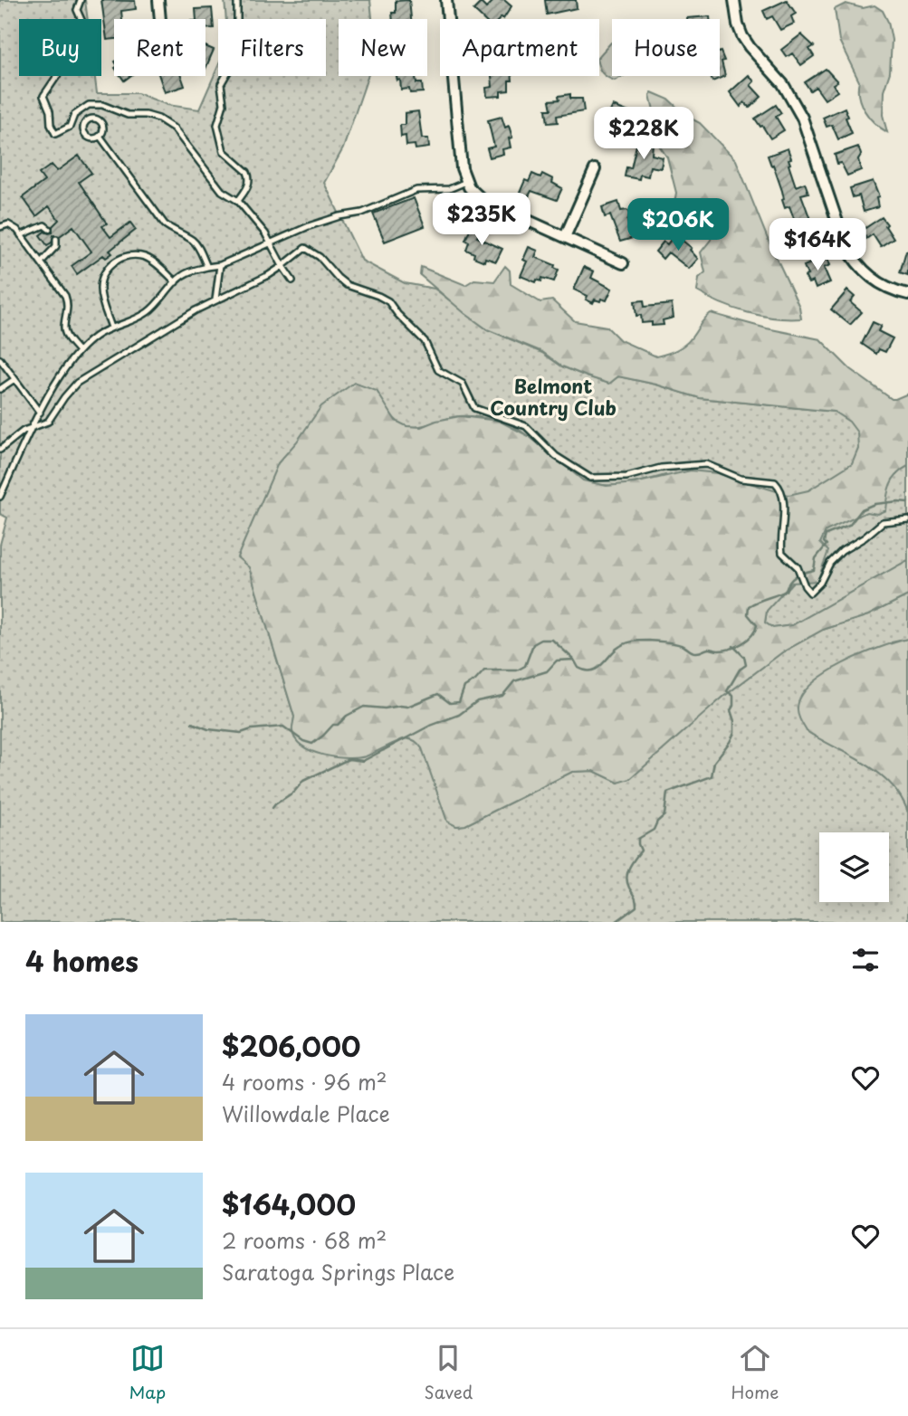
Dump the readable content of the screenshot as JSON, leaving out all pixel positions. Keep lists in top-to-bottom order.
{
  "districts": ["Belmont Country Club"],
  "page": {
    "chip": [
      "Buy",
      "Rent",
      "Filters",
      "New",
      "Apartment",
      "House"
    ],
    "price": [
      "$228K",
      "$235K",
      "$206K",
      "$164K"
    ],
    "heading": "4 homes",
    "list": [
      {
        "name": "$206,000",
        "note": "4 rooms · 96 m² · Willowdale Place"
      },
      {
        "name": "$164,000",
        "note": "2 rooms · 68 m² · Saratoga Springs Place"
      }
    ],
    "tabs": ["Map", "Saved", "Home"]
  }
}
